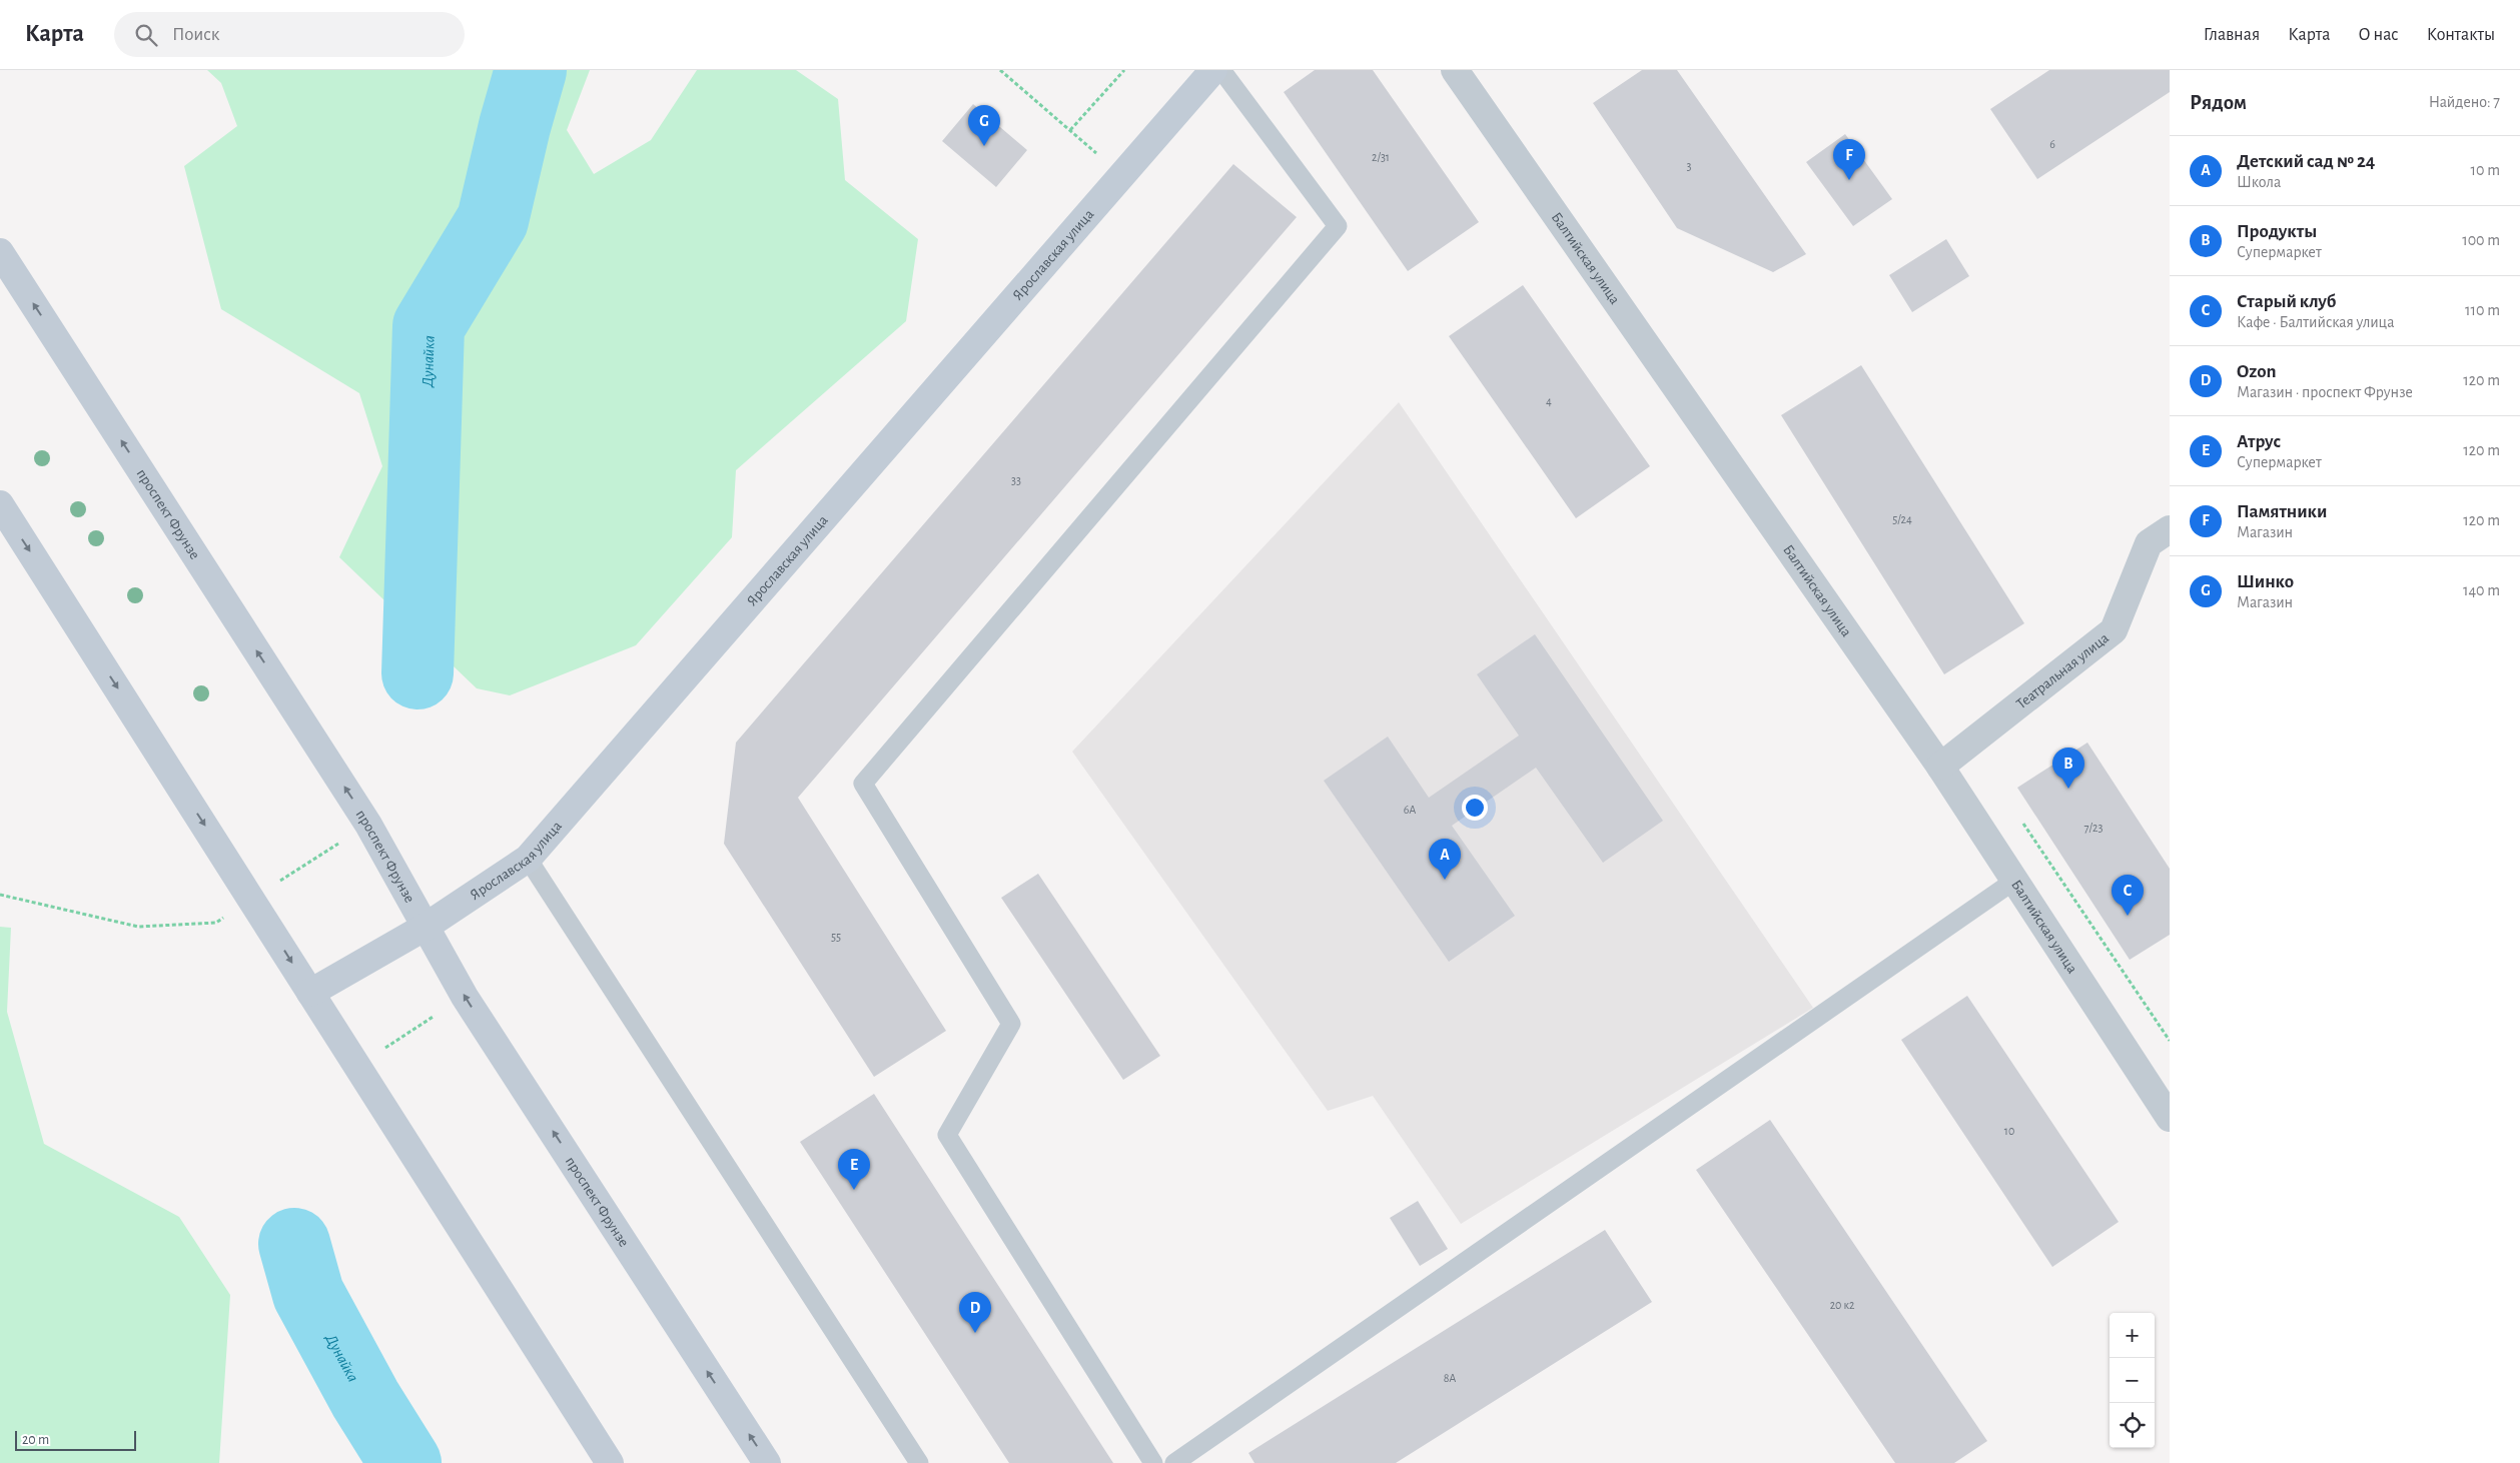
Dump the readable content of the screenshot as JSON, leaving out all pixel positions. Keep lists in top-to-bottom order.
{
  "streets": {
    "main road": ["Ярославская улица", "проспект Фрунзе"],
    "street": ["Балтийская улица", "Театральная улица"]
  },
  "crossings": [
    ["Ярославская улица", "проспект Фрунзе"],
    ["Балтийская улица", "Театральная улица"]
  ],
  "water": ["Дунайка"],
  "house_numbers": [
    "6",
    "2/31",
    "3",
    "4",
    "33",
    "5/24",
    "6А",
    "7/23",
    "55",
    "10",
    "20 к2",
    "8А"
  ],
  "scale_bar": "20 m",
  "page": {
    "header": "Карта",
    "search": "Поиск",
    "nav": [
      "Главная",
      "Карта",
      "О нас",
      "Контакты"
    ],
    "heading": ["Рядом", "Найдено: 7"],
    "pins": [
      "G",
      "F",
      "B",
      "A",
      "C",
      "E",
      "D"
    ],
    "list": [
      {
        "mark": "A",
        "name": "Детский сад № 24",
        "note": "Школа",
        "value": "10 m"
      },
      {
        "mark": "B",
        "name": "Продукты",
        "note": "Супермаркет",
        "value": "100 m"
      },
      {
        "mark": "C",
        "name": "Старый клуб",
        "note": "Кафе · Балтийская улица",
        "value": "110 m"
      },
      {
        "mark": "D",
        "name": "Ozon",
        "note": "Магазин · проспект Фрунзе",
        "value": "120 m"
      },
      {
        "mark": "E",
        "name": "Атрус",
        "note": "Супермаркет",
        "value": "120 m"
      },
      {
        "mark": "F",
        "name": "Памятники",
        "note": "Магазин",
        "value": "120 m"
      },
      {
        "mark": "G",
        "name": "Шинко",
        "note": "Магазин",
        "value": "140 m"
      }
    ],
    "map_buttons": ["+", "−"],
    "scale": "20 m"
  }
}
